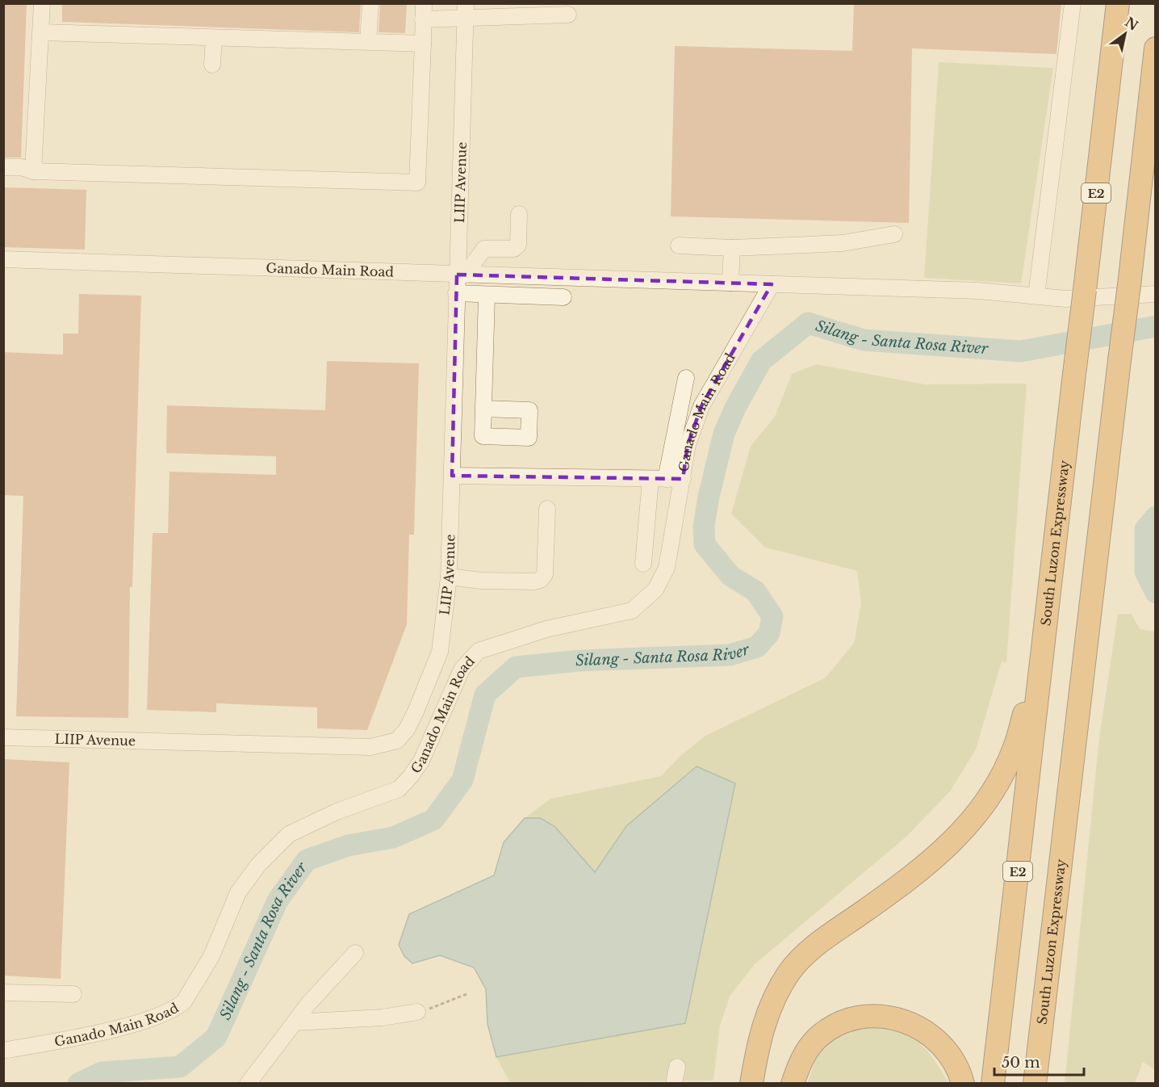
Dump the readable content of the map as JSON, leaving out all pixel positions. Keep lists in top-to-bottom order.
{
  "streets": {
    "highway": ["E2", "South Luzon Expressway"],
    "street": ["LIIP Avenue", "Ganado Main Road"]
  },
  "crossings": [
    ["LIIP Avenue", "Ganado Main Road"]
  ],
  "water": ["Silang - Santa Rosa River"],
  "scale_bar": "50 m",
  "north": "top right"
}
